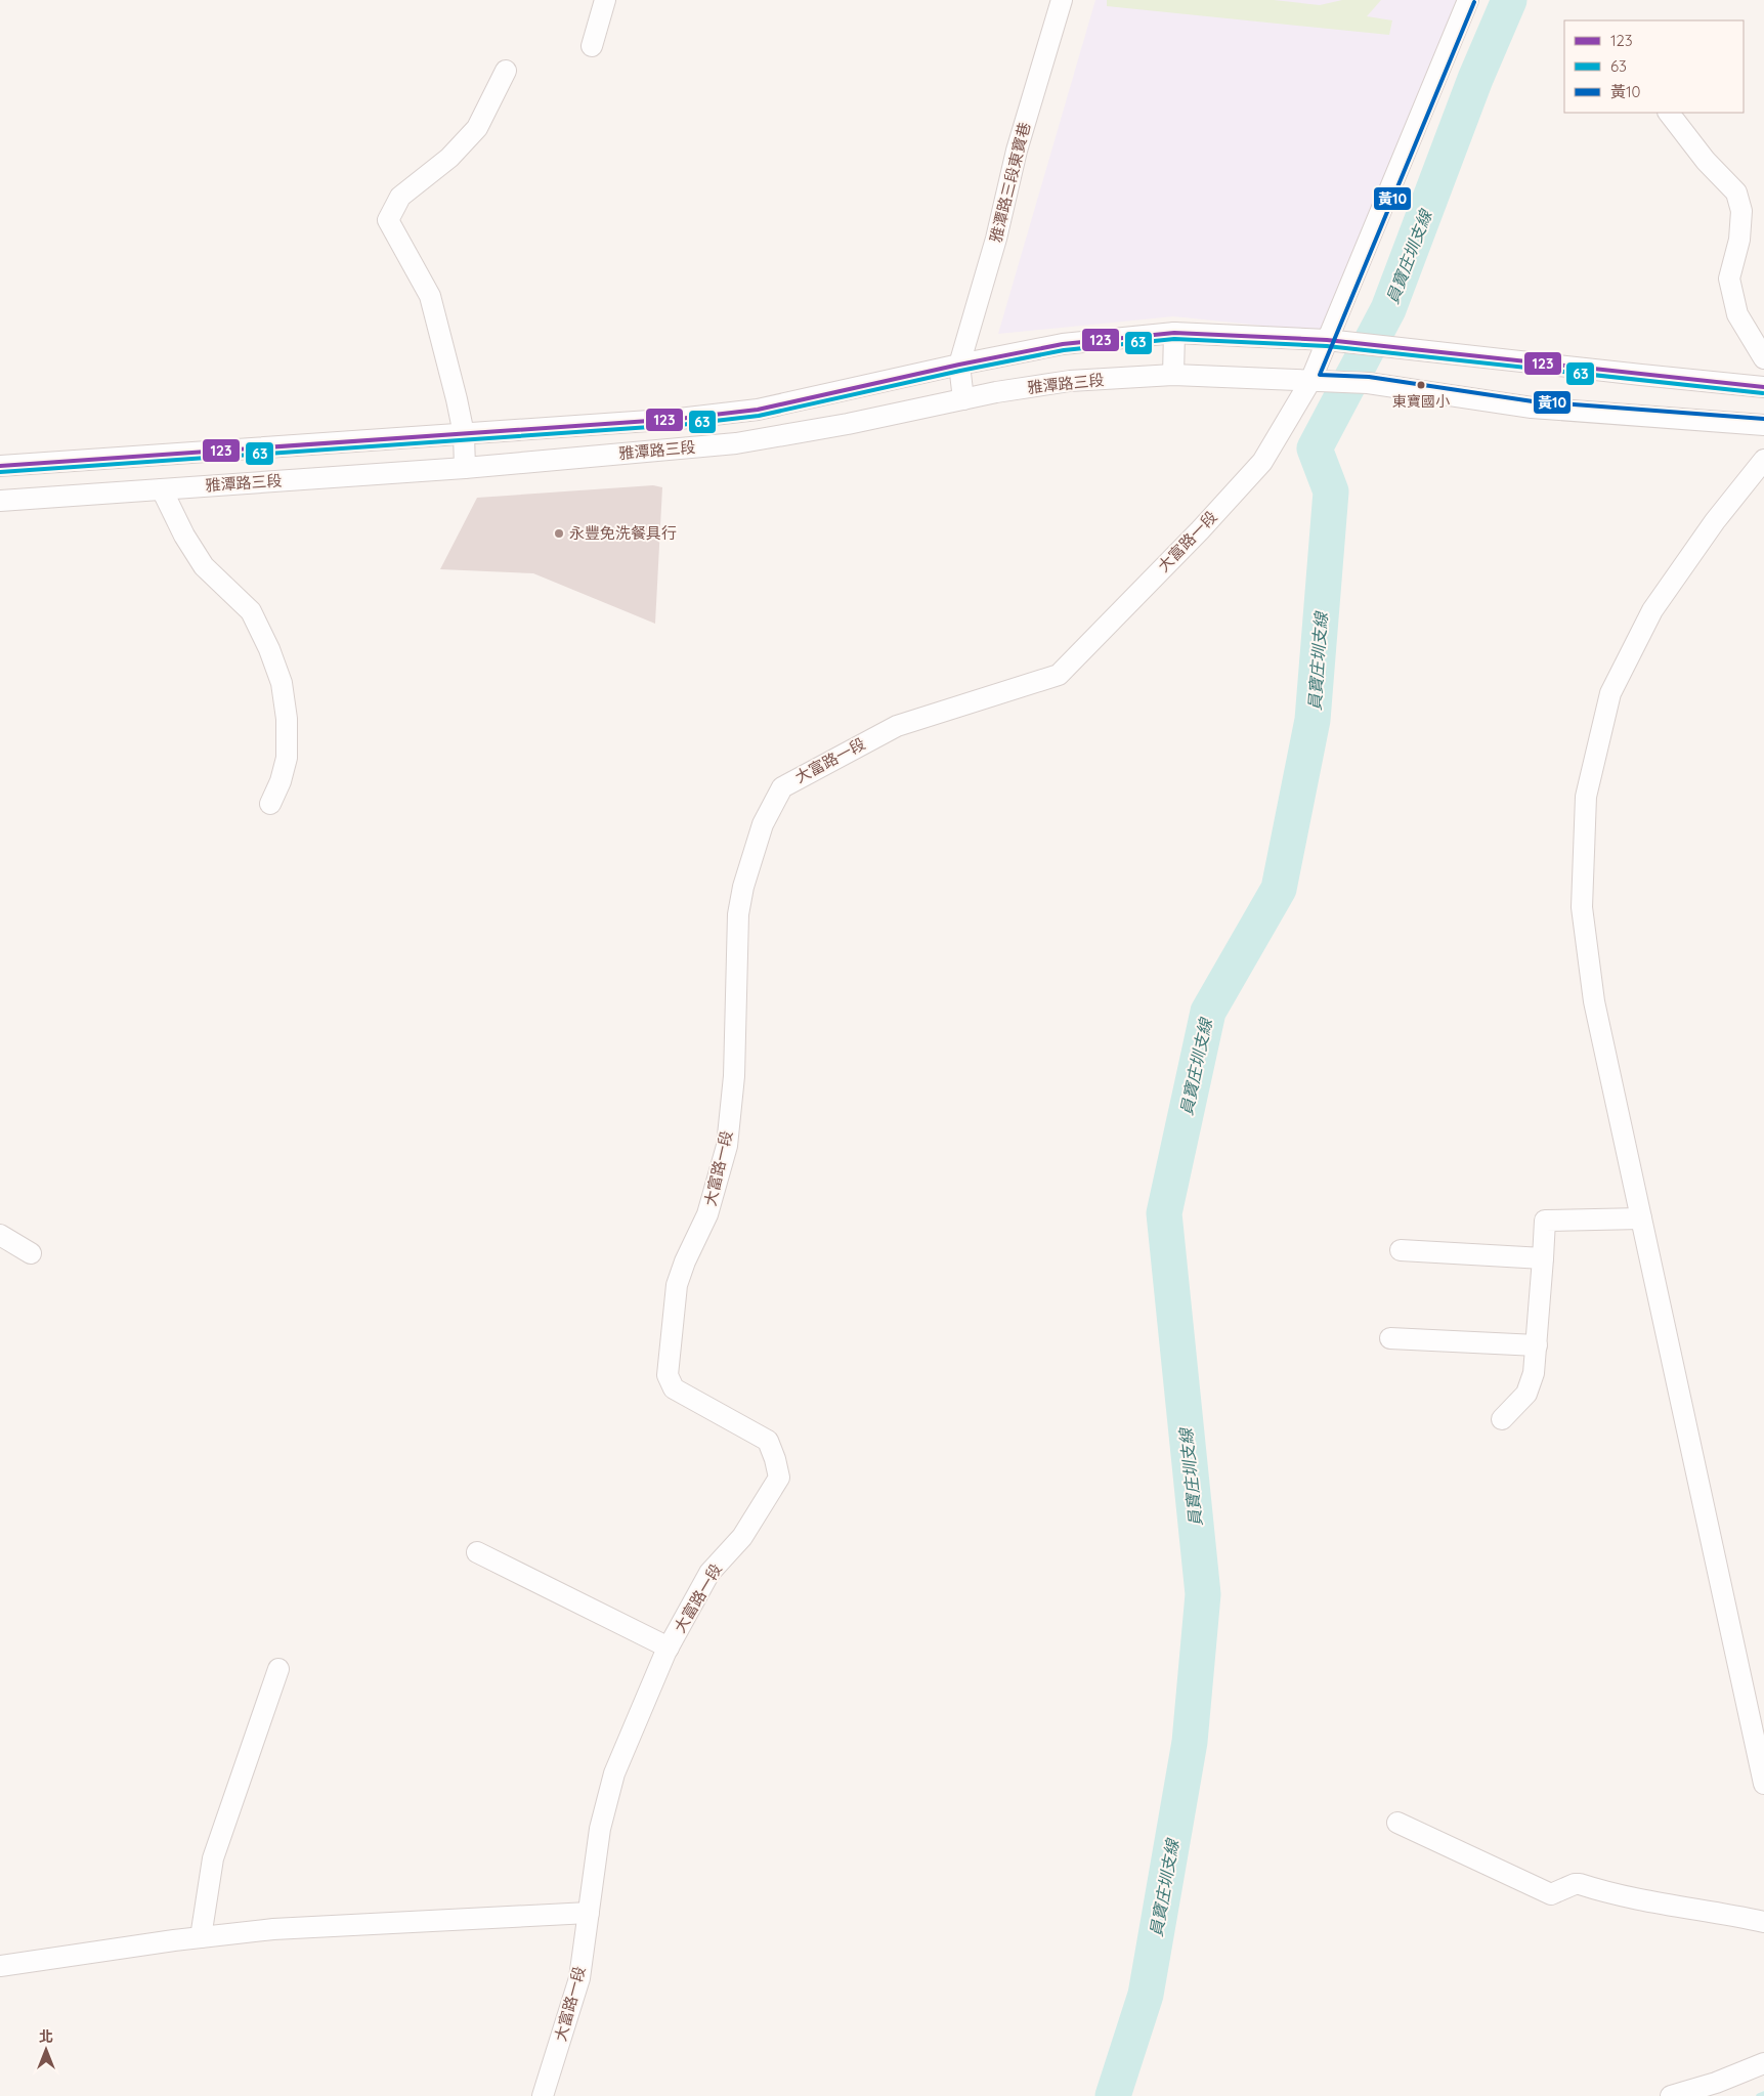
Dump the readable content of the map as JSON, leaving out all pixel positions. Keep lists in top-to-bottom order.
{
  "streets": {
    "street": ["雅潭路三段東寶巷", "雅潭路三段", "大富路一段"]
  },
  "crossings": [
    ["雅潭路三段東寶巷", "雅潭路三段"],
    ["雅潭路三段", "大富路一段"]
  ],
  "water": ["員寶庄圳支線"],
  "places": ["東寶國小", "永豐免洗餐具行"],
  "lines": ["transit line 黃10", "transit line 123", "transit line 63"],
  "legend": ["123", "63", "黃10"],
  "north": "top"
}
